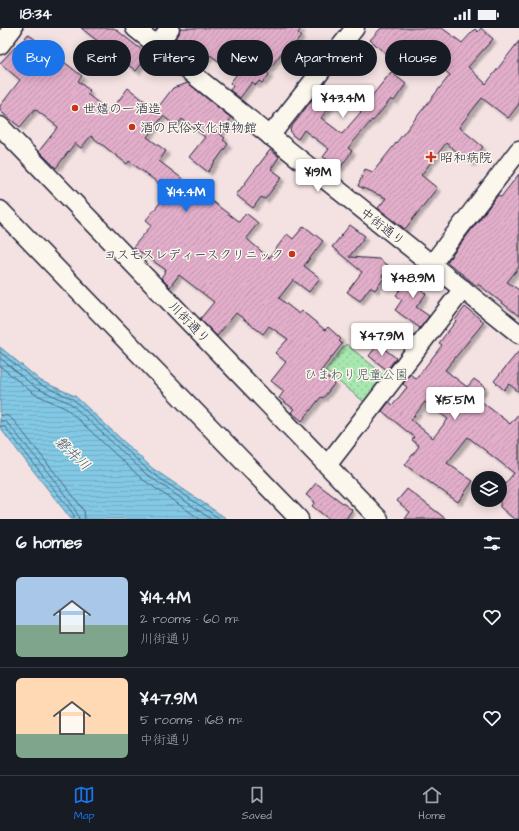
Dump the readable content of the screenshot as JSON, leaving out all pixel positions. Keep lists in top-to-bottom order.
{
  "streets": {
    "street": ["中街通り", "川街通り"]
  },
  "water": ["磐井川"],
  "parks": ["ひまわり児童公園"],
  "places": {
    "other": ["世嬉の一酒造", "酒の民俗文化博物館", "コスモスレディースクリニック"],
    "health": ["昭和病院"]
  },
  "page": {
    "status": "18:34",
    "chip": [
      "Buy",
      "Rent",
      "Filters",
      "New",
      "Apartment",
      "House"
    ],
    "price": [
      "¥43.4M",
      "¥19M",
      "¥14.4M",
      "¥48.9M",
      "¥47.9M",
      "¥15.5M"
    ],
    "heading": "6 homes",
    "list": [
      {
        "name": "¥14.4M",
        "note": "2 rooms · 60 m² · 川街通り"
      },
      {
        "name": "¥47.9M",
        "note": "5 rooms · 168 m² · 中街通り"
      }
    ],
    "tabs": ["Map", "Saved", "Home"]
  }
}
